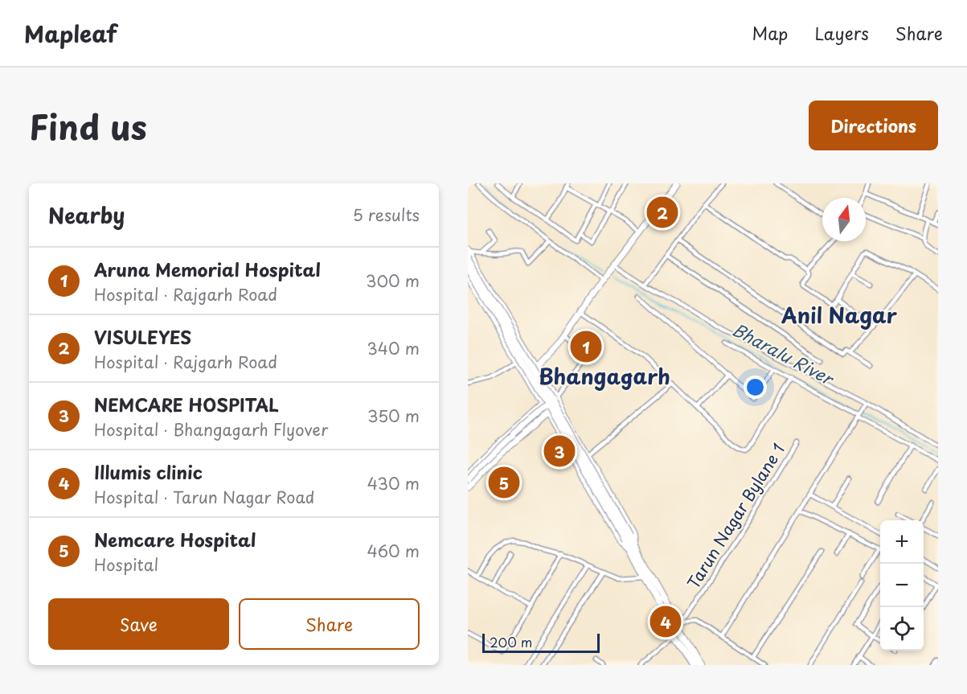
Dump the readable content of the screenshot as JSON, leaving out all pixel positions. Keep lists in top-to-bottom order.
{
  "streets": {
    "street": ["Tarun Nagar Bylane 1"]
  },
  "districts": ["Anil Nagar", "Bhangagarh"],
  "water": ["Bharalu River"],
  "scale_bar": "200 m",
  "north": "top",
  "page": {
    "header": "Mapleaf",
    "nav": ["Map", "Layers", "Share"],
    "title": "Find us",
    "buttons": [
      "Directions",
      ["Save", "Share"]
    ],
    "heading": ["Nearby", "5 results"],
    "pins": [
      "2",
      "1",
      "3",
      "5",
      "4"
    ],
    "list": [
      {
        "mark": "1",
        "name": "Aruna Memorial Hospital",
        "note": "Hospital · Rajgarh Road",
        "value": "300 m"
      },
      {
        "mark": "2",
        "name": "VISULEYES",
        "note": "Hospital · Rajgarh Road",
        "value": "340 m"
      },
      {
        "mark": "3",
        "name": "NEMCARE HOSPITAL",
        "note": "Hospital · Bhangagarh Flyover",
        "value": "350 m"
      },
      {
        "mark": "4",
        "name": "Illumis clinic",
        "note": "Hospital · Tarun Nagar Road",
        "value": "430 m"
      },
      {
        "mark": "5",
        "name": "Nemcare Hospital",
        "note": "Hospital",
        "value": "460 m"
      }
    ],
    "map_buttons": ["+", "−"],
    "scale": "200 m"
  }
}
